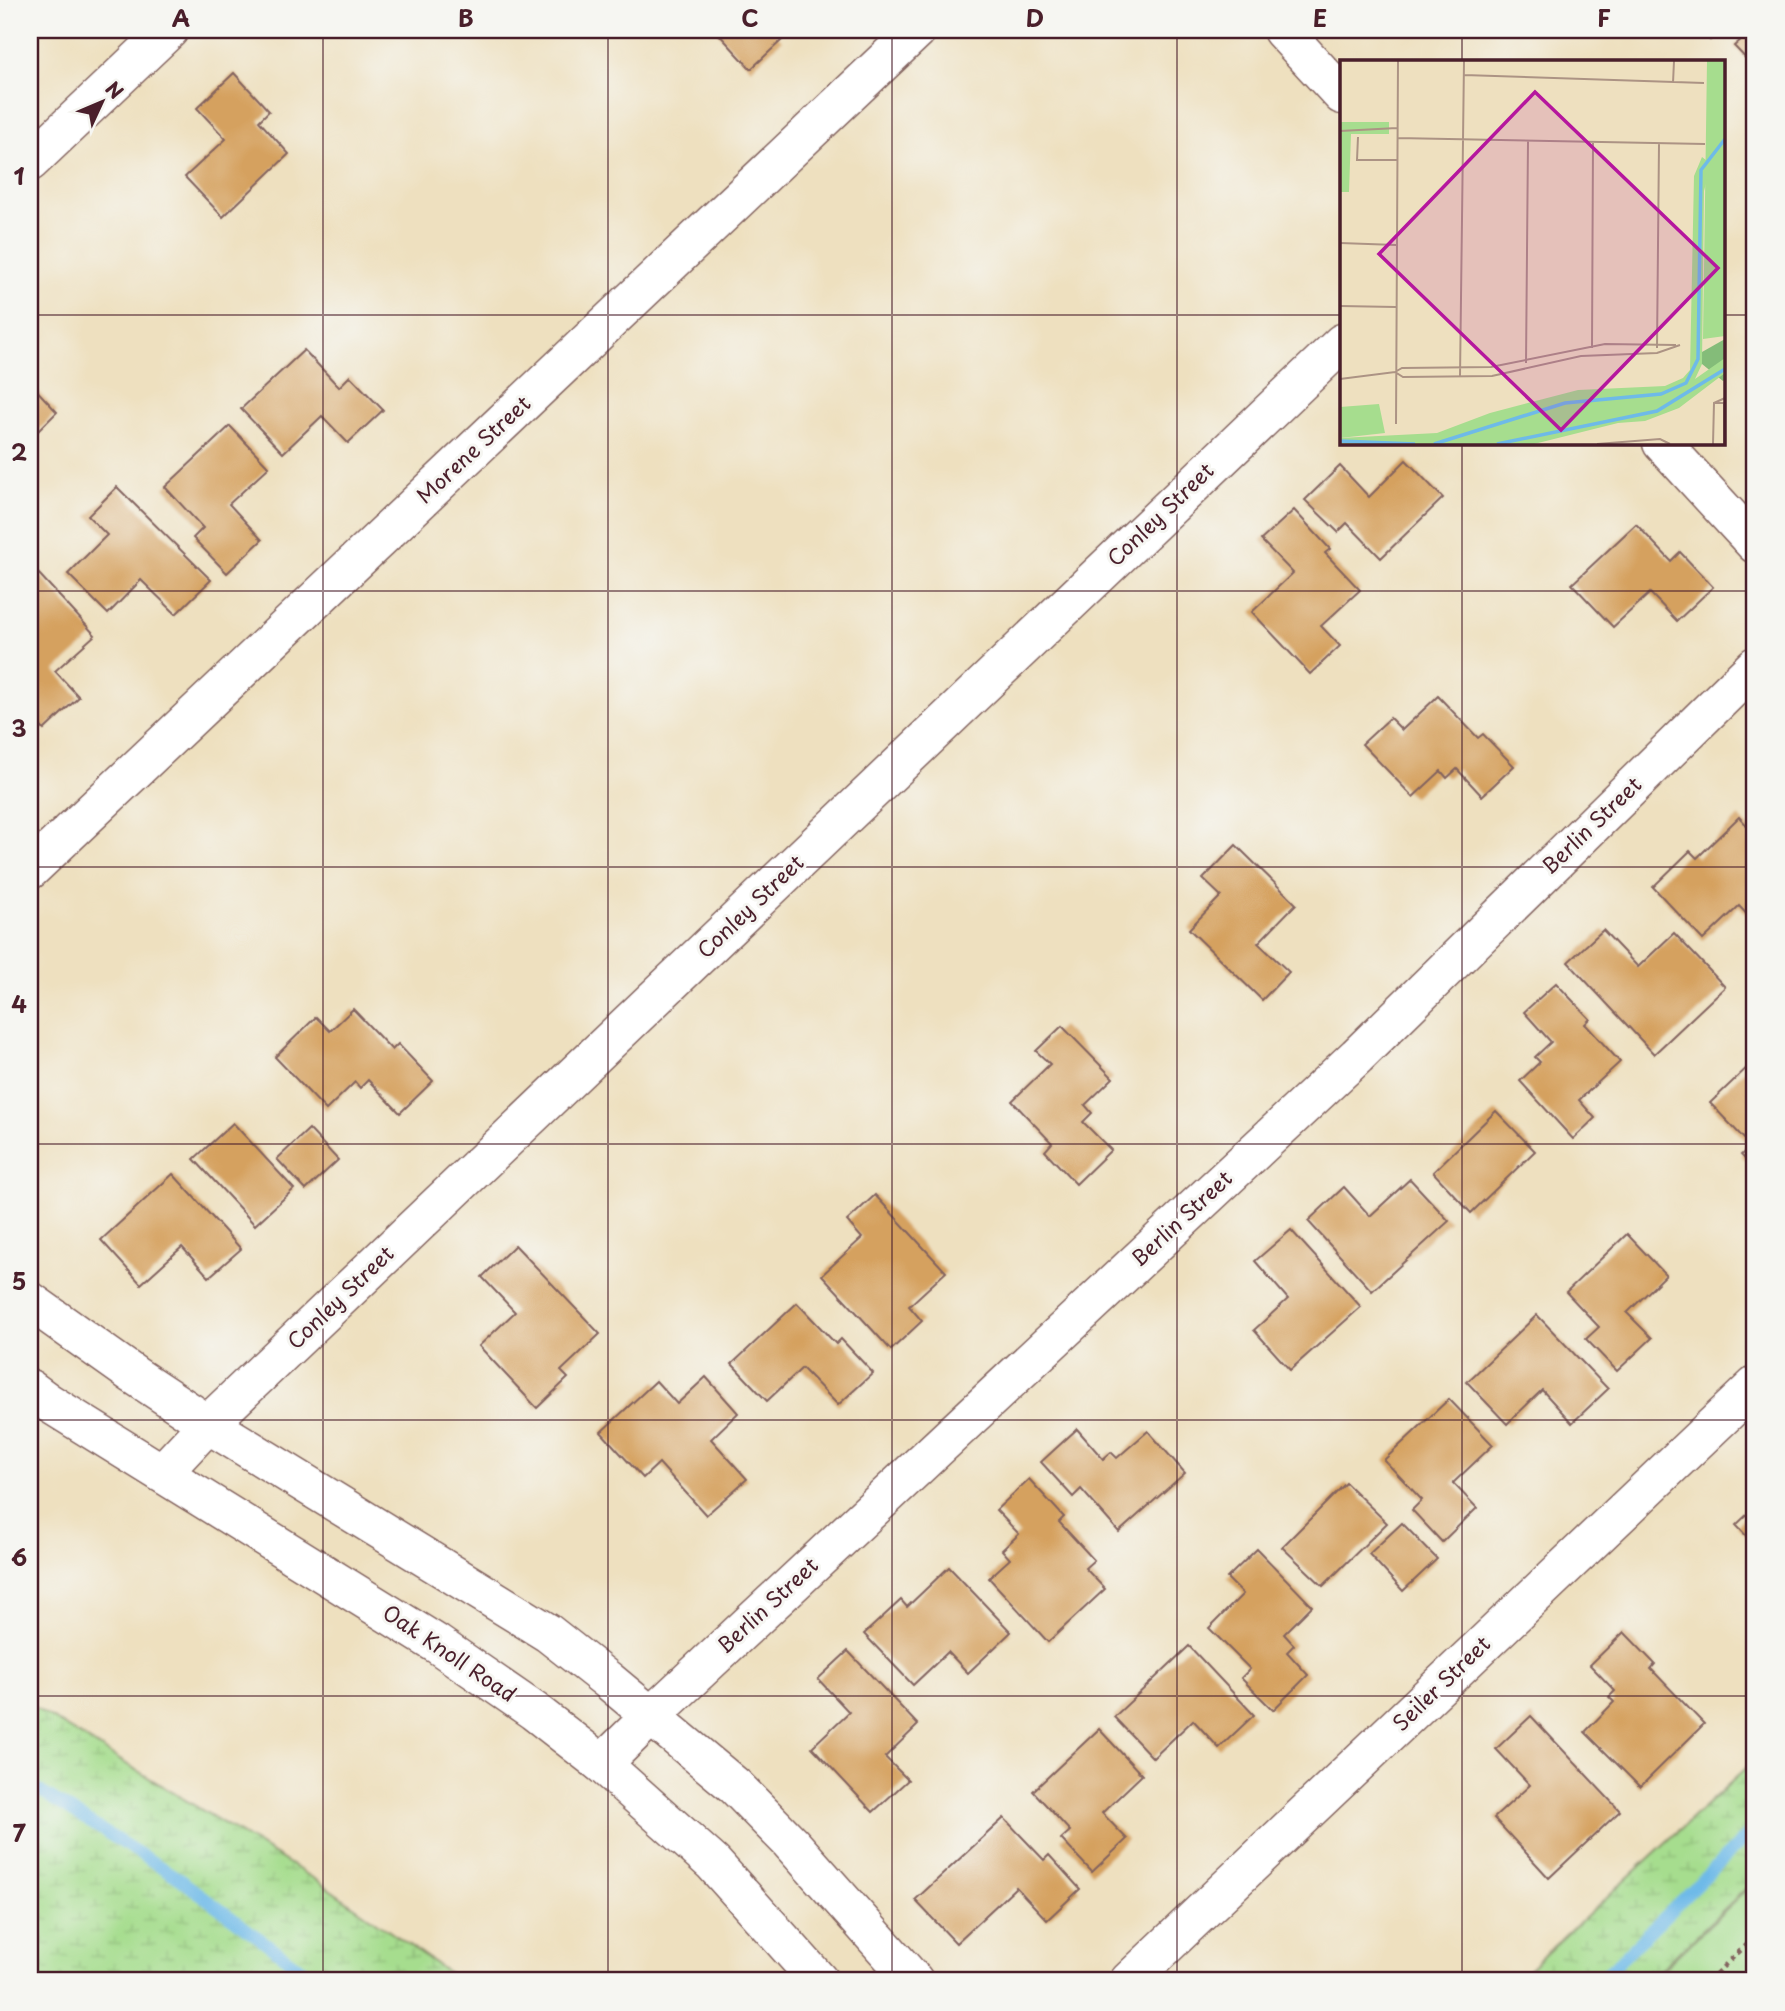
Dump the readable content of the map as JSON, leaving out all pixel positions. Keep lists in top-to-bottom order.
{
  "streets": {
    "street": [
      "Morene Street",
      "Conley Street",
      "Berlin Street",
      "Oak Knoll Road",
      "Seiler Street"
    ]
  },
  "crossings": [
    ["Conley Street", "Oak Knoll Road"],
    ["Berlin Street", "Oak Knoll Road"]
  ],
  "north": "top right",
  "grid": {
    "columns": [
      "A",
      "B",
      "C",
      "D",
      "E",
      "F"
    ],
    "rows": [
      "1",
      "2",
      "3",
      "4",
      "5",
      "6",
      "7"
    ]
  }
}
